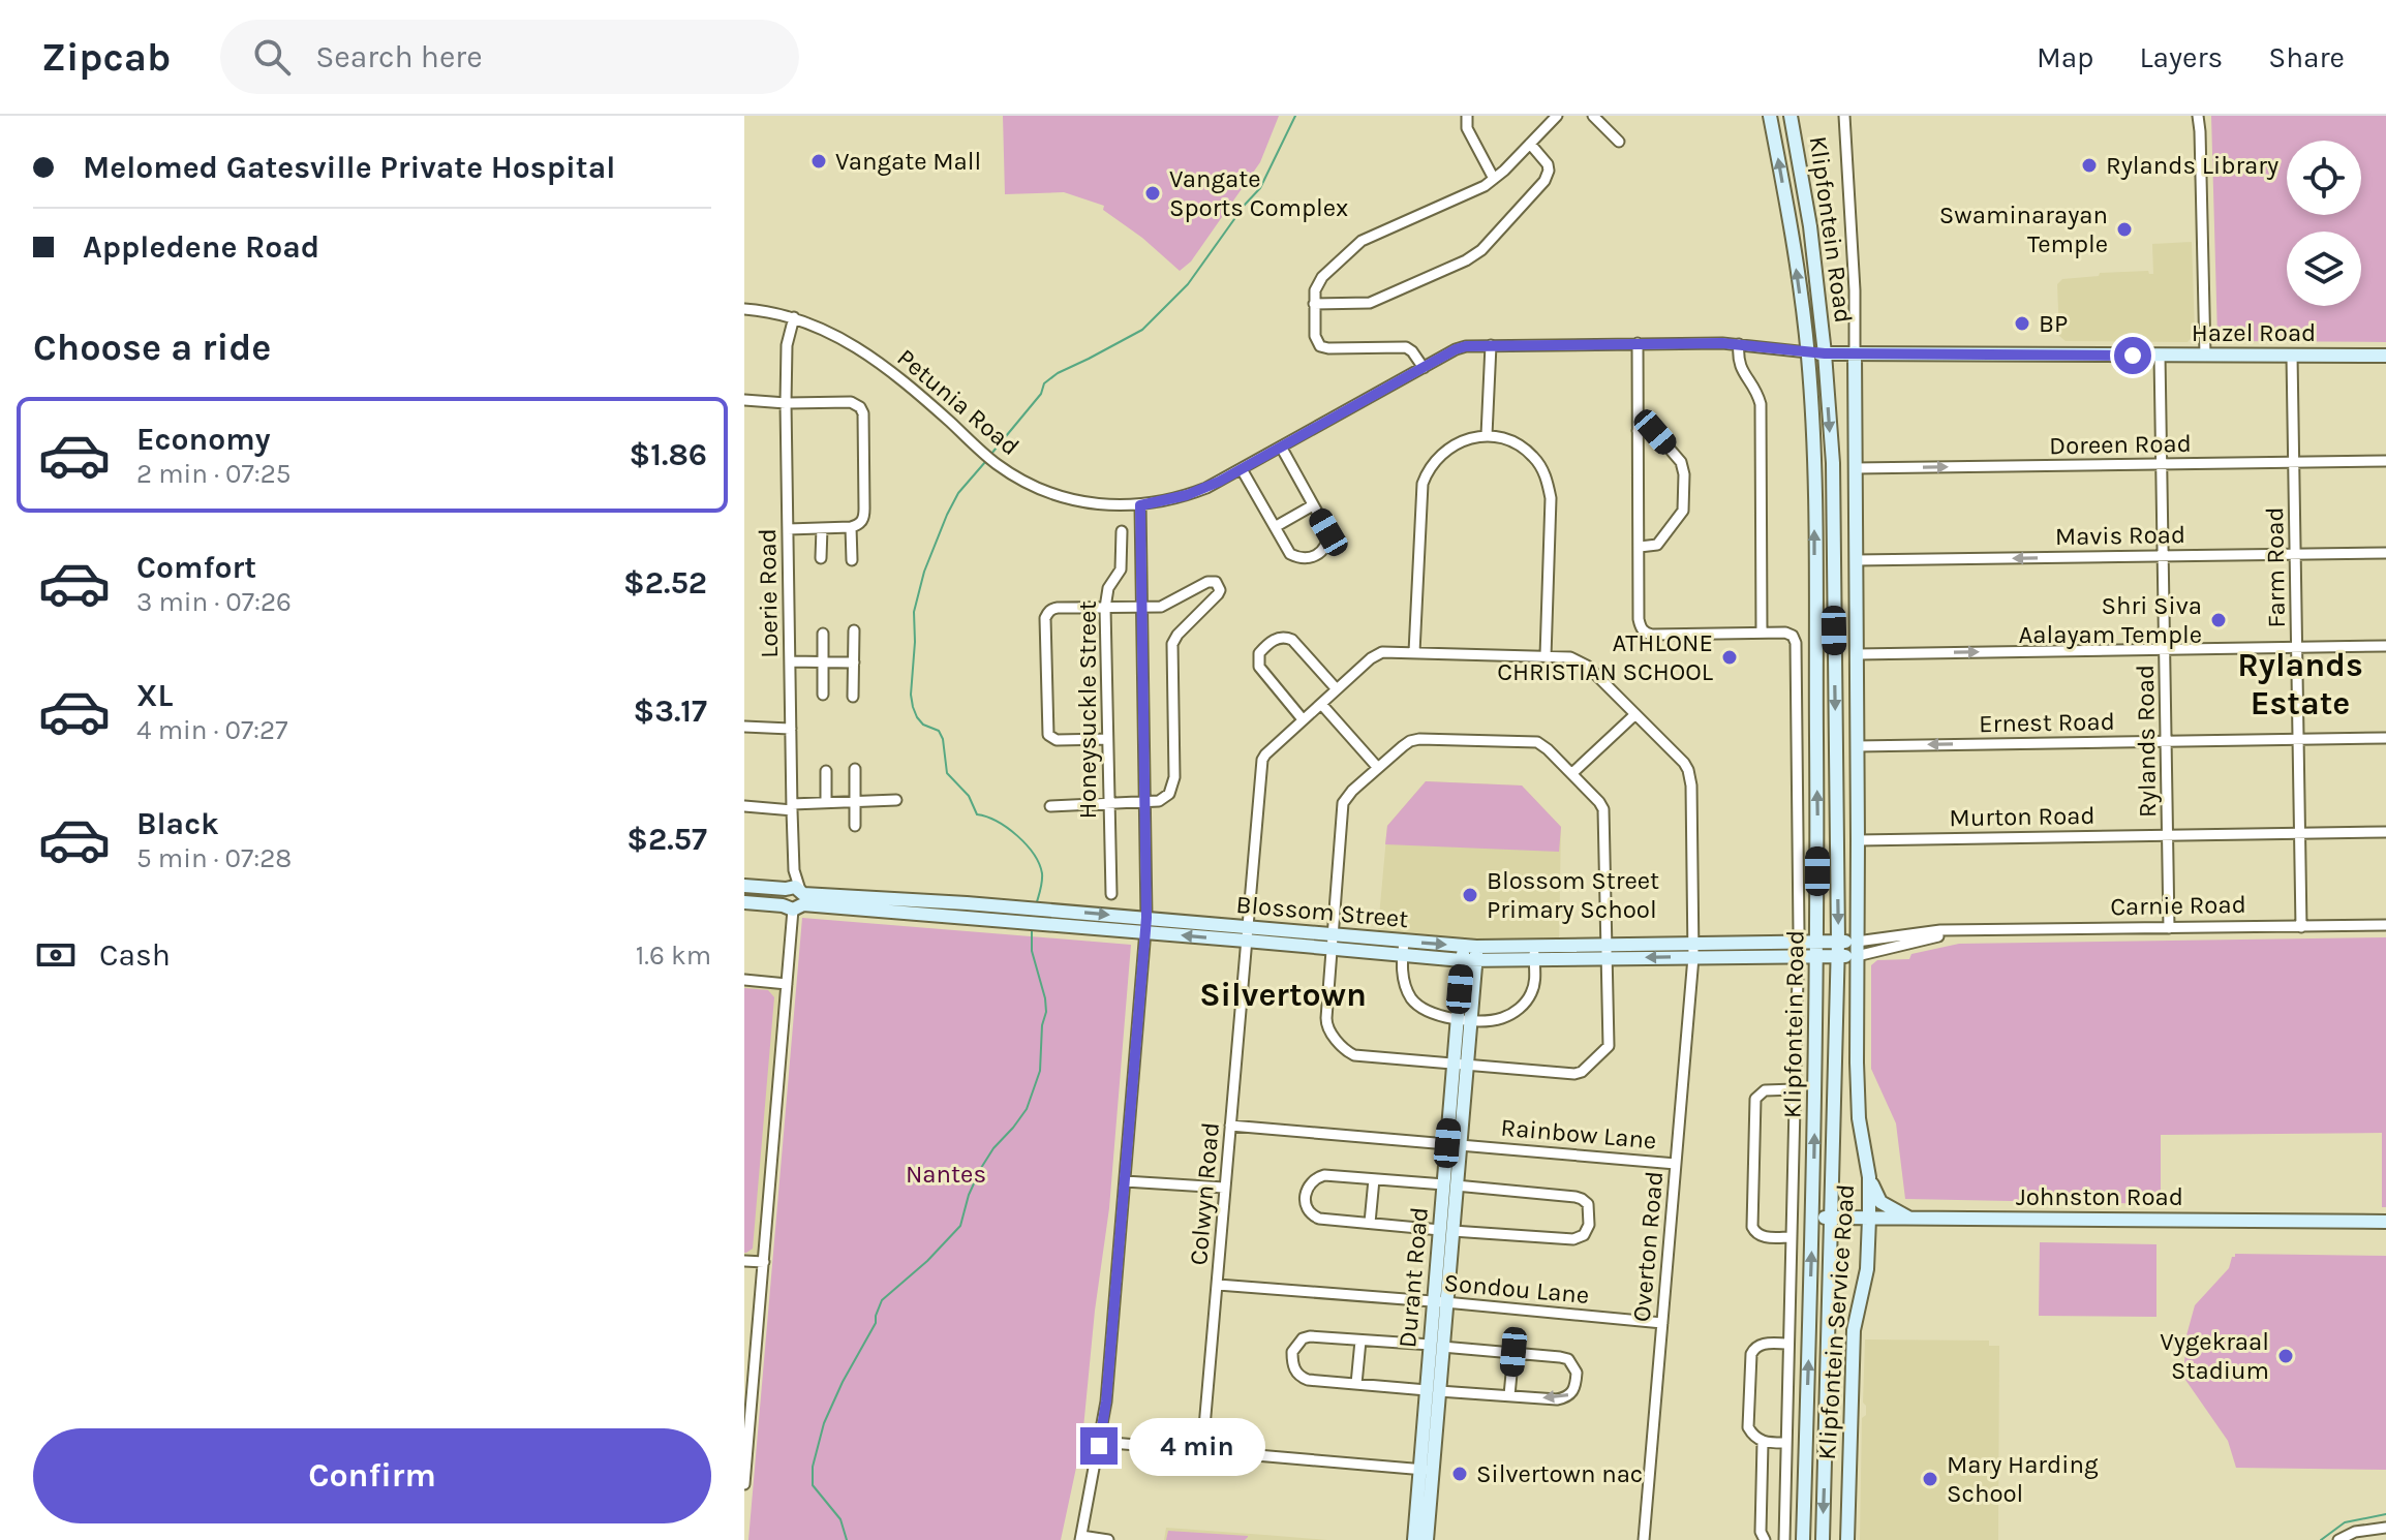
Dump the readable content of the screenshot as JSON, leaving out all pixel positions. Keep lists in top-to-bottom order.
{
  "streets": {
    "street": [
      "Klipfontein Road",
      "Hazel Road",
      "Petunia Road",
      "Doreen Road",
      "Mavis Road",
      "Farm Road",
      "Loerie Road",
      "Honeysuckle Street",
      "Ernest Road",
      "Rylands Road",
      "Murton Road",
      "Carnie Road",
      "Blossom Street",
      "Rainbow Lane",
      "Colwyn Road",
      "Johnston Road",
      "Overton Road",
      "Durant Road",
      "Sondou Lane",
      "Klipfontein Service Road"
    ]
  },
  "crossings": [
    ["Klipfontein Road", "Hazel Road"],
    ["Klipfontein Road", "Petunia Road"],
    ["Klipfontein Road", "Carnie Road"],
    ["Klipfontein Road", "Blossom Street"],
    ["Klipfontein Road", "Johnston Road"],
    ["Hazel Road", "Petunia Road"],
    ["Hazel Road", "Farm Road"],
    ["Hazel Road", "Rylands Road"],
    ["Hazel Road", "Klipfontein Service Road"],
    ["Petunia Road", "Loerie Road"],
    ["Doreen Road", "Farm Road"],
    ["Doreen Road", "Rylands Road"],
    ["Doreen Road", "Klipfontein Service Road"],
    ["Mavis Road", "Farm Road"],
    ["Mavis Road", "Rylands Road"],
    ["Mavis Road", "Klipfontein Service Road"],
    ["Farm Road", "Ernest Road"],
    ["Farm Road", "Murton Road"],
    ["Farm Road", "Carnie Road"],
    ["Loerie Road", "Blossom Street"],
    ["Ernest Road", "Rylands Road"],
    ["Ernest Road", "Klipfontein Service Road"],
    ["Rylands Road", "Murton Road"],
    ["Rylands Road", "Carnie Road"],
    ["Murton Road", "Klipfontein Service Road"],
    ["Carnie Road", "Blossom Street"],
    ["Carnie Road", "Klipfontein Service Road"],
    ["Blossom Street", "Colwyn Road"],
    ["Blossom Street", "Overton Road"],
    ["Blossom Street", "Durant Road"],
    ["Rainbow Lane", "Colwyn Road"],
    ["Rainbow Lane", "Overton Road"],
    ["Rainbow Lane", "Durant Road"],
    ["Colwyn Road", "Overton Road"],
    ["Colwyn Road", "Sondou Lane"],
    ["Johnston Road", "Klipfontein Service Road"],
    ["Overton Road", "Sondou Lane"],
    ["Durant Road", "Sondou Lane"]
  ],
  "one_way": ["Doreen Road", "Mavis Road", "Ernest Road"],
  "districts": ["Rylands Estate", "Silvertown"],
  "parks": ["Nantes"],
  "places": [
    "Vangate Mall",
    "Rylands Library",
    "Vangate Sports Complex",
    "Swaminarayan Temple",
    "BP",
    "Shri Siva Aalayam Temple",
    "ATHLONE CHRISTIAN SCHOOL",
    "Blossom Street Primary School",
    "Vygekraal Stadium",
    "Silvertown nac",
    "Mary Harding School"
  ],
  "page": {
    "header": "Zipcab",
    "search": "Search here",
    "nav": ["Map", "Layers", "Share"],
    "banner": ["Melomed Gatesville Private Hospital", "Appledene Road"],
    "heading": "Choose a ride",
    "list": [
      {
        "name": "Economy",
        "note": "2 min · 07:25",
        "value": "$1.86"
      },
      {
        "name": "Comfort",
        "note": "3 min · 07:26",
        "value": "$2.52"
      },
      {
        "name": "XL",
        "note": "4 min · 07:27",
        "value": "$3.17"
      },
      {
        "name": "Black",
        "note": "5 min · 07:28",
        "value": "$2.57"
      }
    ],
    "pay": ["Cash", "1.6 km"],
    "buttons": "Confirm",
    "bubble": "4 min"
  }
}
